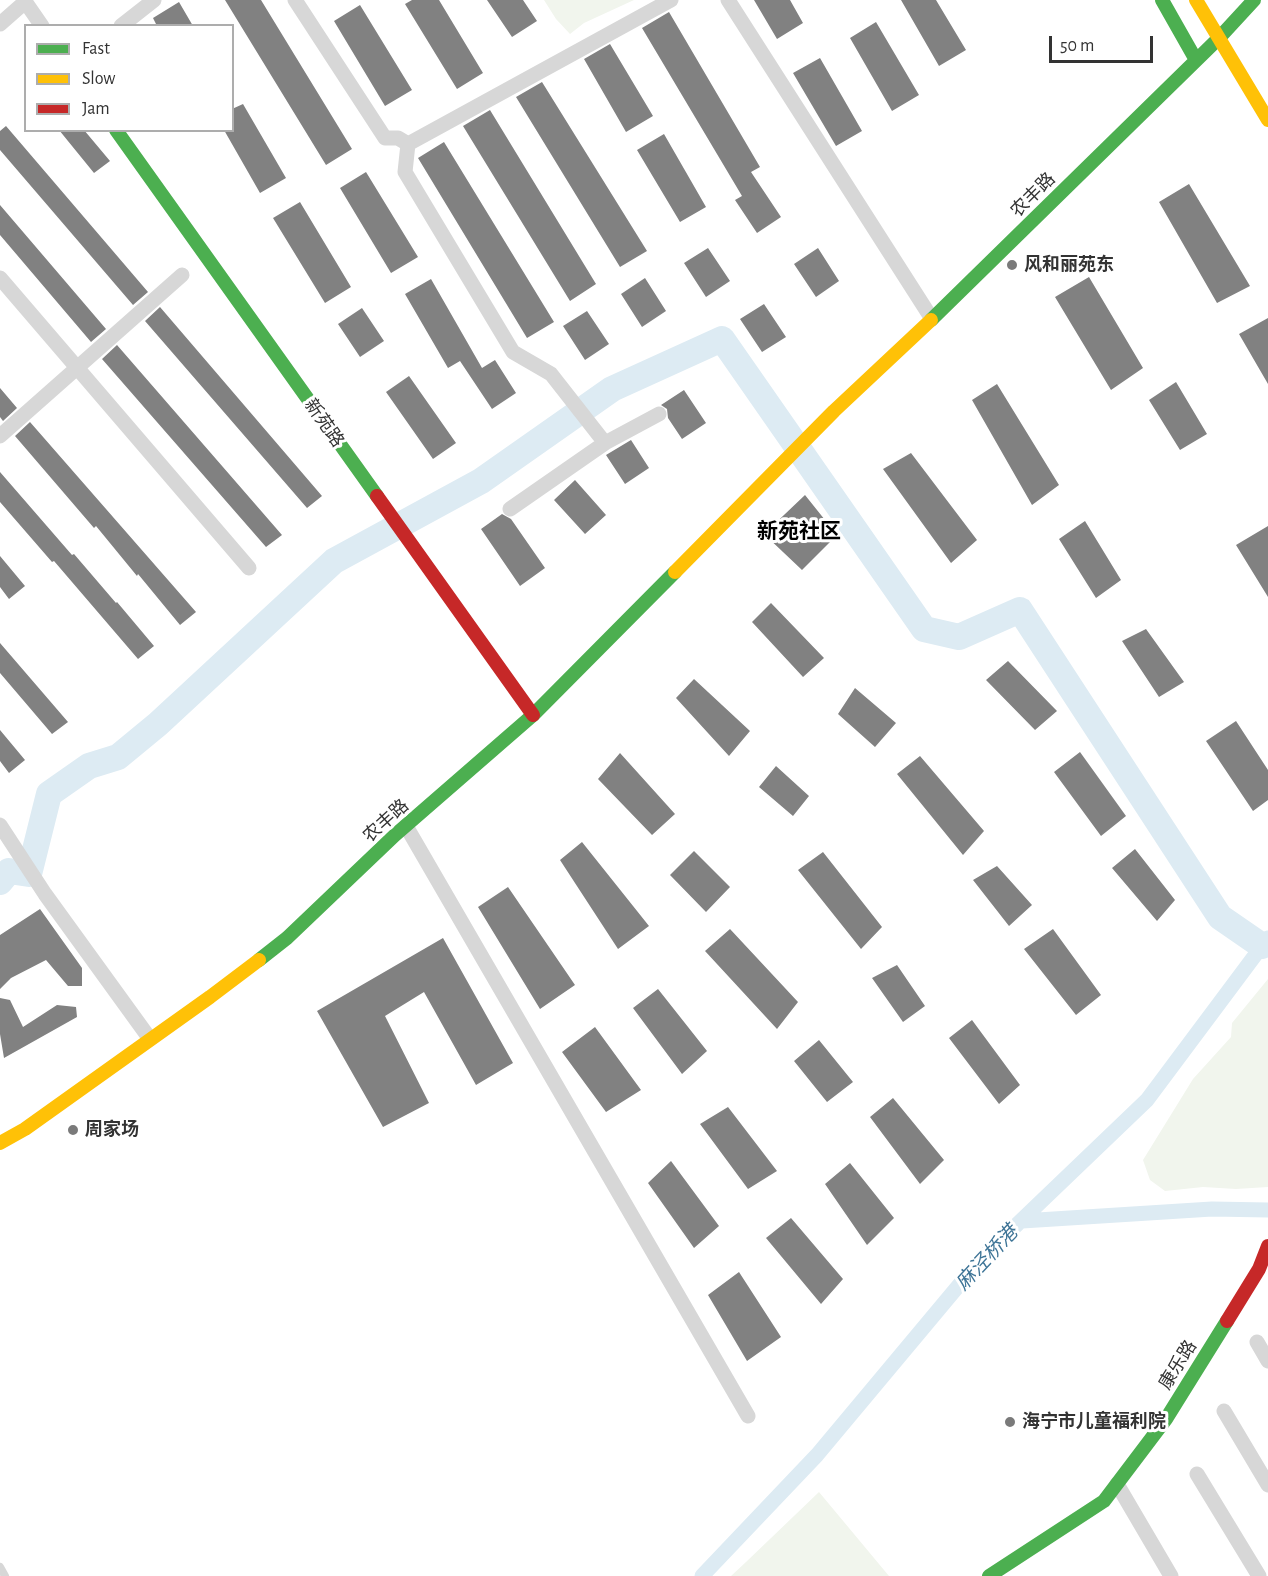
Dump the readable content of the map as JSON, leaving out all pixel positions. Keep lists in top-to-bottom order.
{
  "streets": {
    "main road": ["农丰路", "新苑路", "康乐路"]
  },
  "crossings": [
    ["农丰路", "新苑路"]
  ],
  "districts": ["新苑社区"],
  "water": ["麻泾桥港"],
  "places": ["风和丽苑东", "周家场", "海宁市儿童福利院"],
  "legend": ["Fast", "Slow", "Jam"],
  "scale_bar": "50 m"
}
